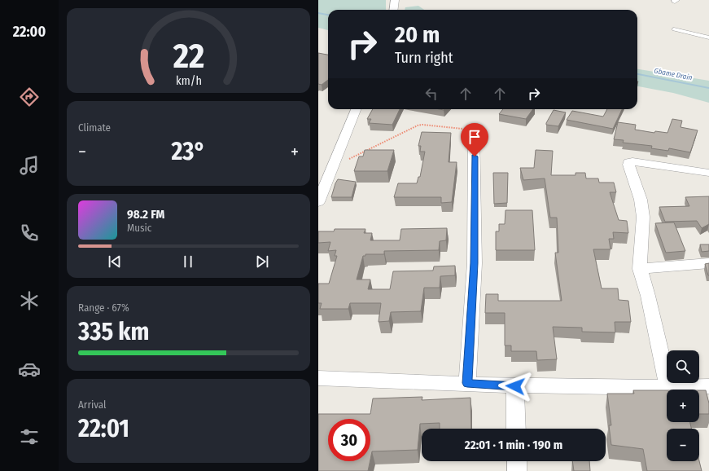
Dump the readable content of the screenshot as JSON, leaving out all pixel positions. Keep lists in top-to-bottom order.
{
  "water": ["Gbame Drain"],
  "page": {
    "tabs": "22:00",
    "turn": ["20 m", "Turn right"],
    "tile": [
      "Climate",
      ["Range · 67%", "335 km"],
      ["Arrival", "22:01"]
    ],
    "heat": ["−", "23°", "+"],
    "song": ["98.2 FM", "Music"],
    "map_buttons": ["+", "−"],
    "limit": "30",
    "trip": "22:01 · 1 min · 190 m",
    "gauge": ["22", "km/h"]
  }
}
